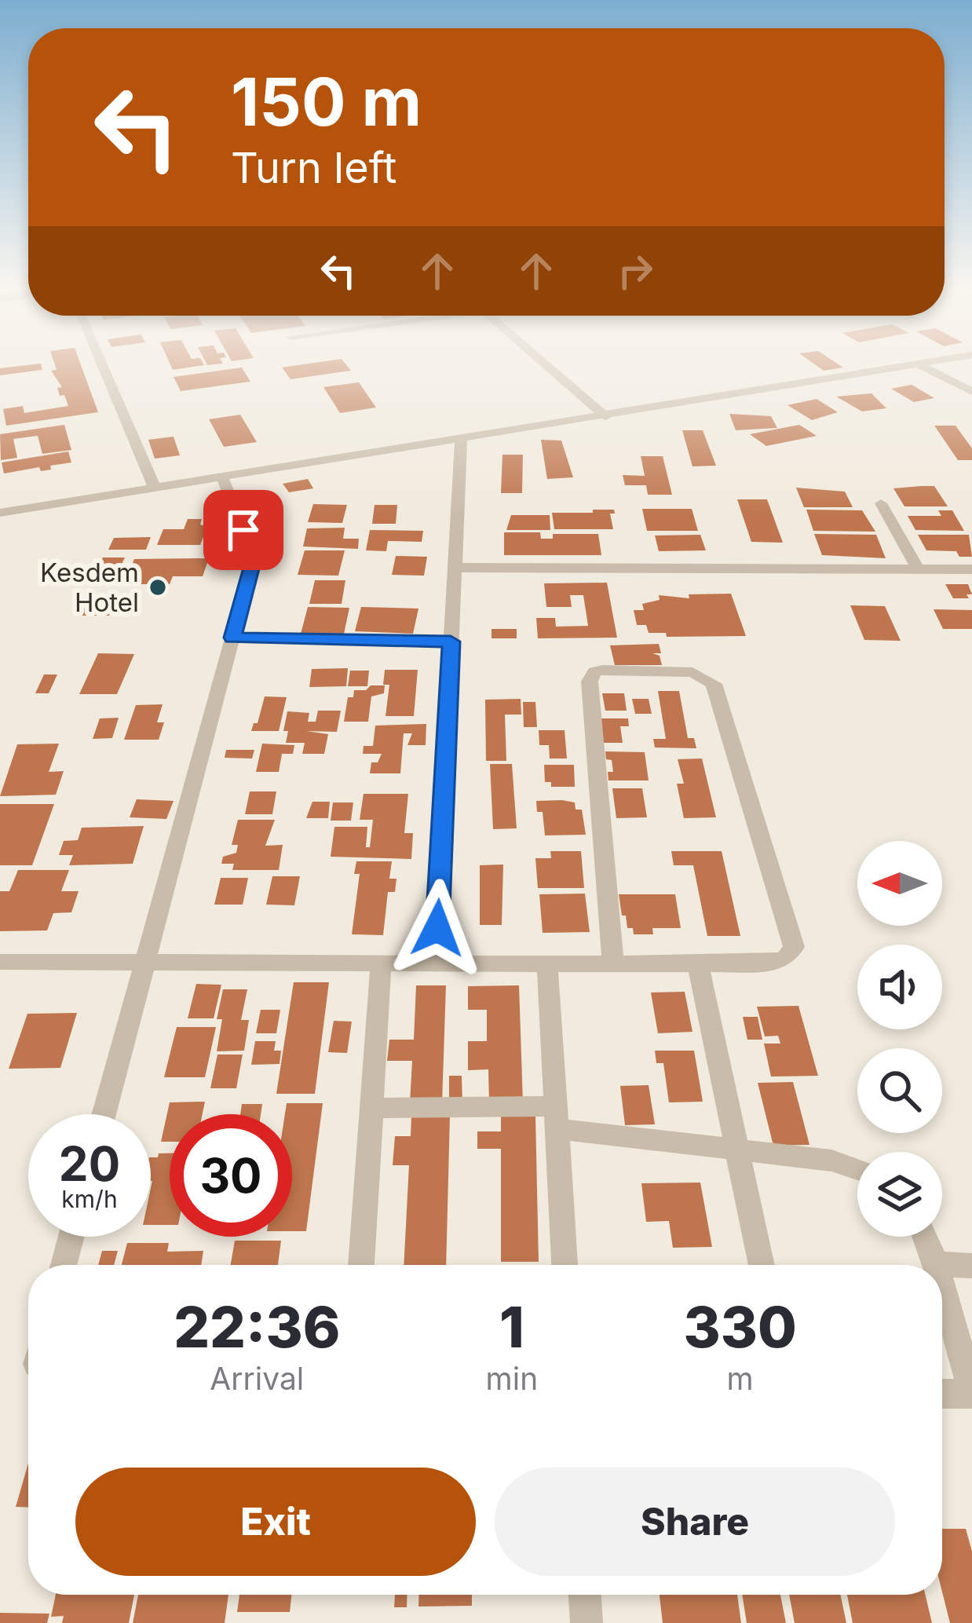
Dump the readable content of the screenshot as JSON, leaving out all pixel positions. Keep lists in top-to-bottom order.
{
  "places": ["Kesdem Hotel"],
  "north": "left",
  "page": {
    "turn": ["150 m", "Turn left"],
    "speed": "20 km/h",
    "limit": "30",
    "eta": [
      "22:36",
      "Arrival",
      "1",
      "min",
      "330",
      "m"
    ],
    "buttons": ["Exit", "Share"]
  }
}
